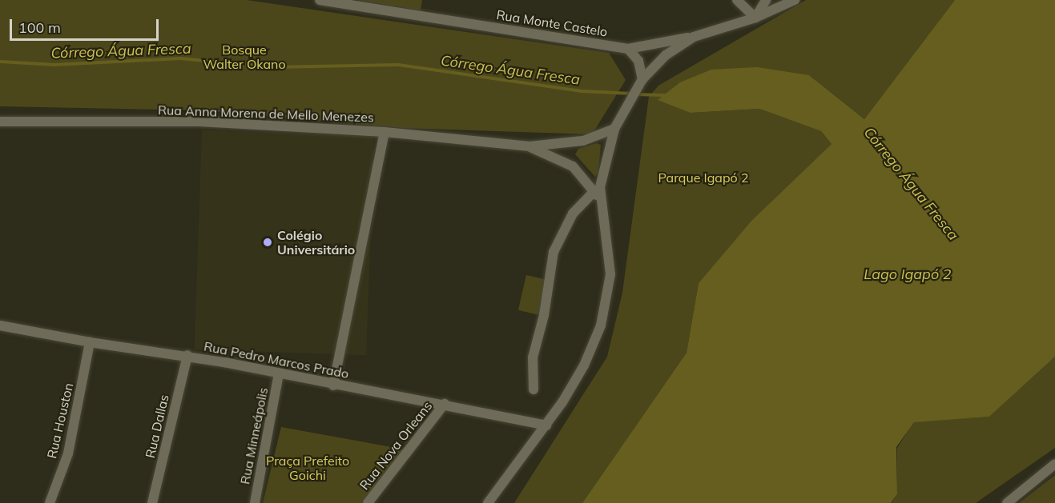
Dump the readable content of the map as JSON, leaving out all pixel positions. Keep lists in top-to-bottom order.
{
  "streets": {
    "street": [
      "Rua Monte Castelo",
      "Rua Anna Morena de Mello Menezes",
      "Rua Pedro Marcos Prado",
      "Rua Houston",
      "Rua Dallas",
      "Rua Minneápolis",
      "Rua Nova Orleans"
    ]
  },
  "crossings": [
    ["Rua Pedro Marcos Prado", "Rua Houston"],
    ["Rua Pedro Marcos Prado", "Rua Dallas"],
    ["Rua Pedro Marcos Prado", "Rua Minneápolis"],
    ["Rua Pedro Marcos Prado", "Rua Nova Orleans"]
  ],
  "water": ["Córrego Água Fresca", "Lago Igapó 2"],
  "parks": ["Bosque Walter Okano", "Parque Igapó 2", "Praça Prefeito Goichi"],
  "places": ["Colégio Universitário"],
  "scale_bar": "100 m"
}
